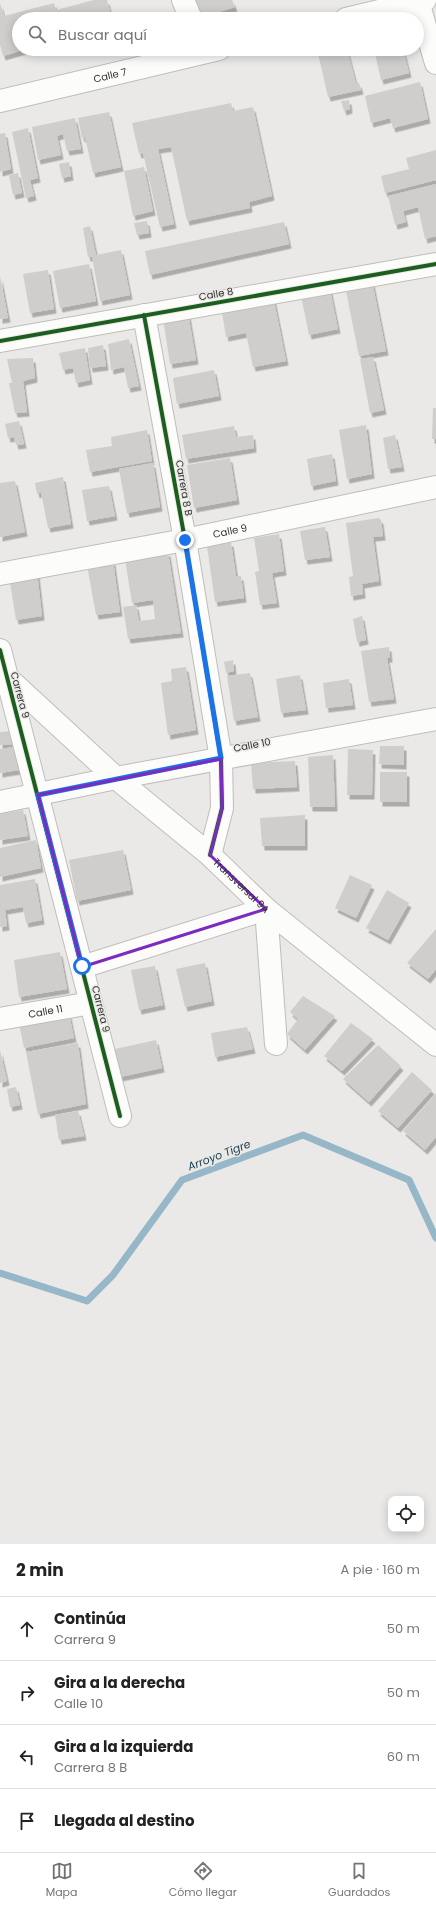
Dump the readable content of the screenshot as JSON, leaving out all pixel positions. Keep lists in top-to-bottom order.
{
  "streets": {
    "street": [
      "Calle 7",
      "Calle 8",
      "Carrera 8 B",
      "Calle 9",
      "Carrera 9",
      "Calle 10",
      "Transversal 9A",
      "Calle 11"
    ]
  },
  "crossings": [
    ["Calle 8", "Carrera 8 B"],
    ["Carrera 8 B", "Calle 9"],
    ["Carrera 8 B", "Calle 10"],
    ["Carrera 8 B", "Transversal 9A"],
    ["Carrera 9", "Calle 10"],
    ["Carrera 9", "Transversal 9A"],
    ["Carrera 9", "Calle 11"],
    ["Calle 10", "Transversal 9A"]
  ],
  "water": ["Arroyo Tigre"],
  "page": {
    "search": "Buscar aquí",
    "heading": ["2 min", "A pie · 160 m"],
    "list": [
      ["Continúa", "Carrera 9", "50 m"],
      ["Gira a la derecha", "Calle 10", "50 m"],
      ["Gira a la izquierda", "Carrera 8 B", "60 m"],
      "Llegada al destino"
    ],
    "nav": ["Mapa", "Cómo llegar", "Guardados"]
  }
}
